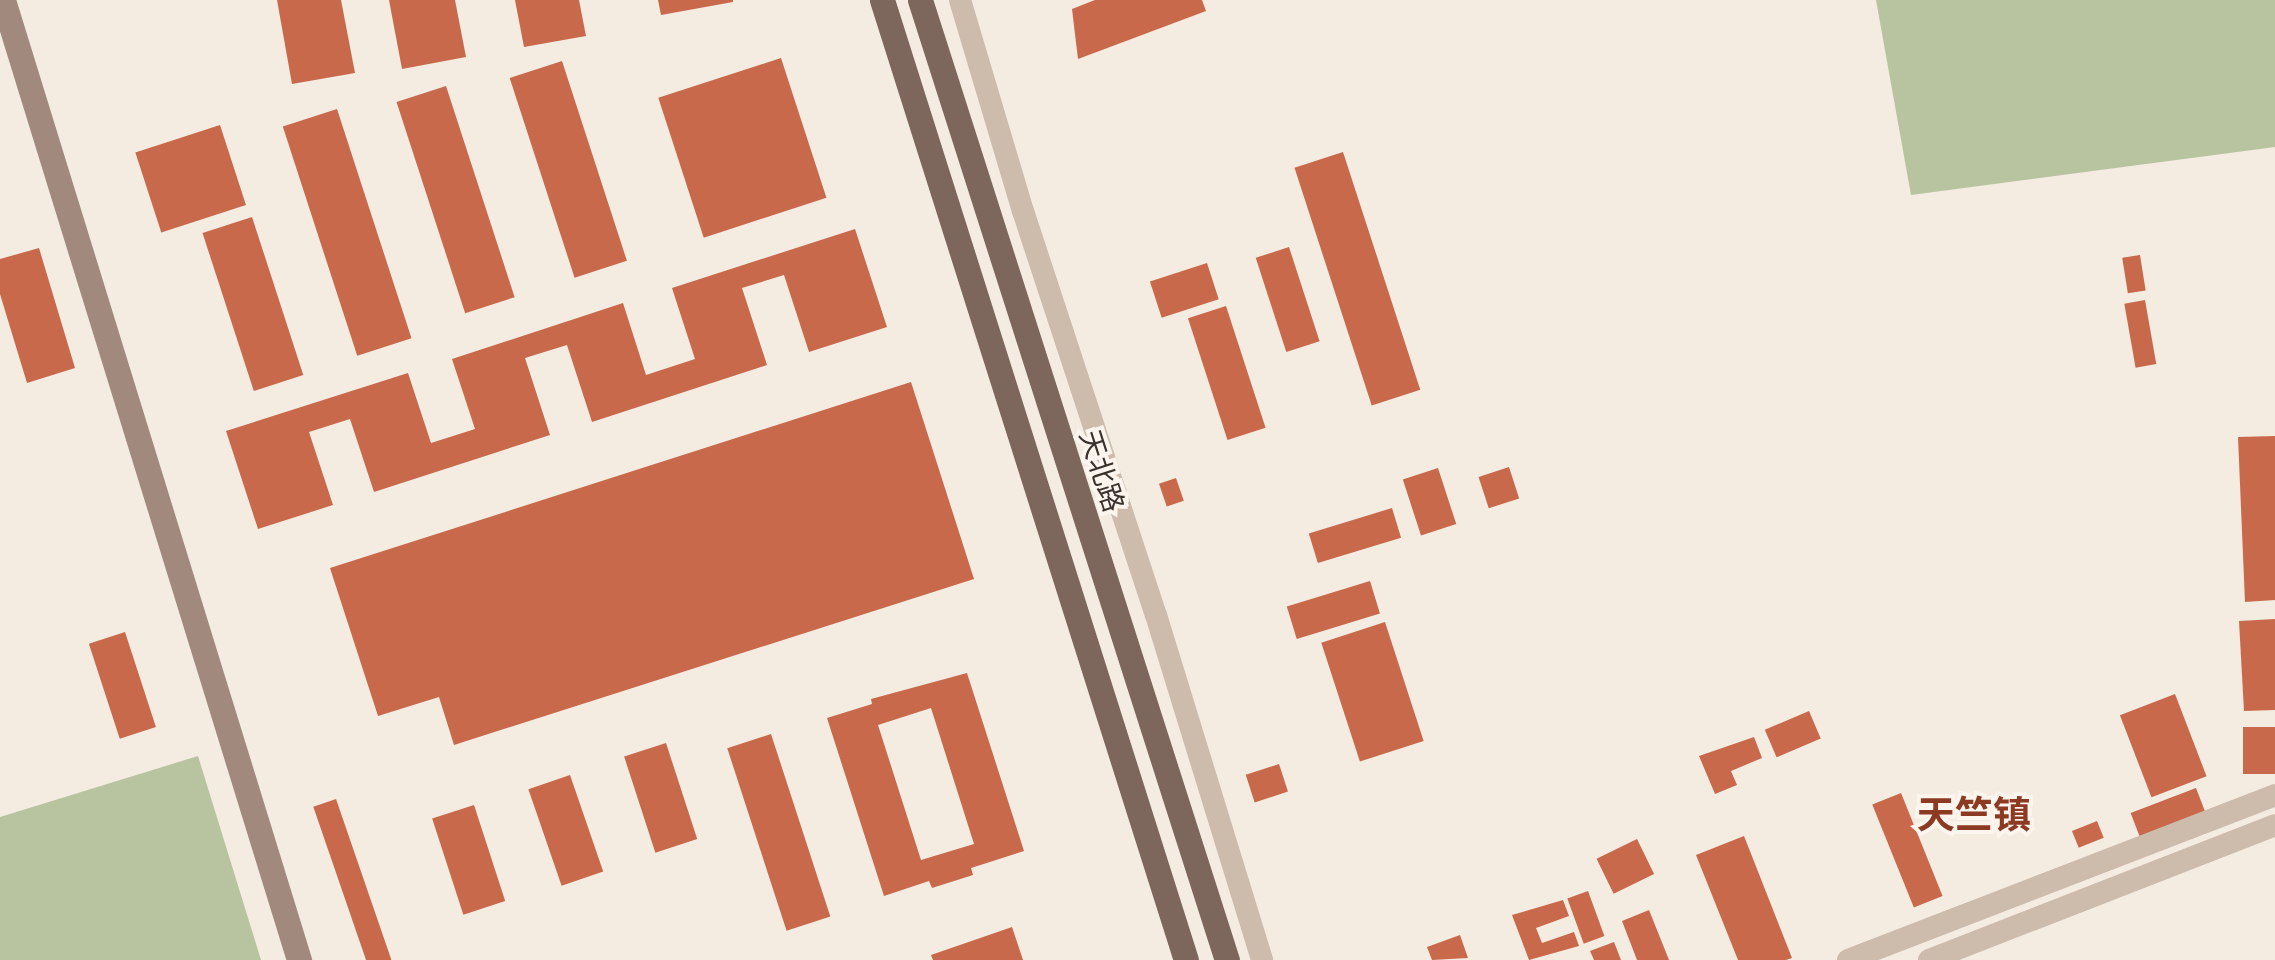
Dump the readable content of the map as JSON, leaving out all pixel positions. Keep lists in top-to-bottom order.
{
  "streets": {
    "main road": ["天北路"]
  },
  "districts": ["天竺镇"]
}
